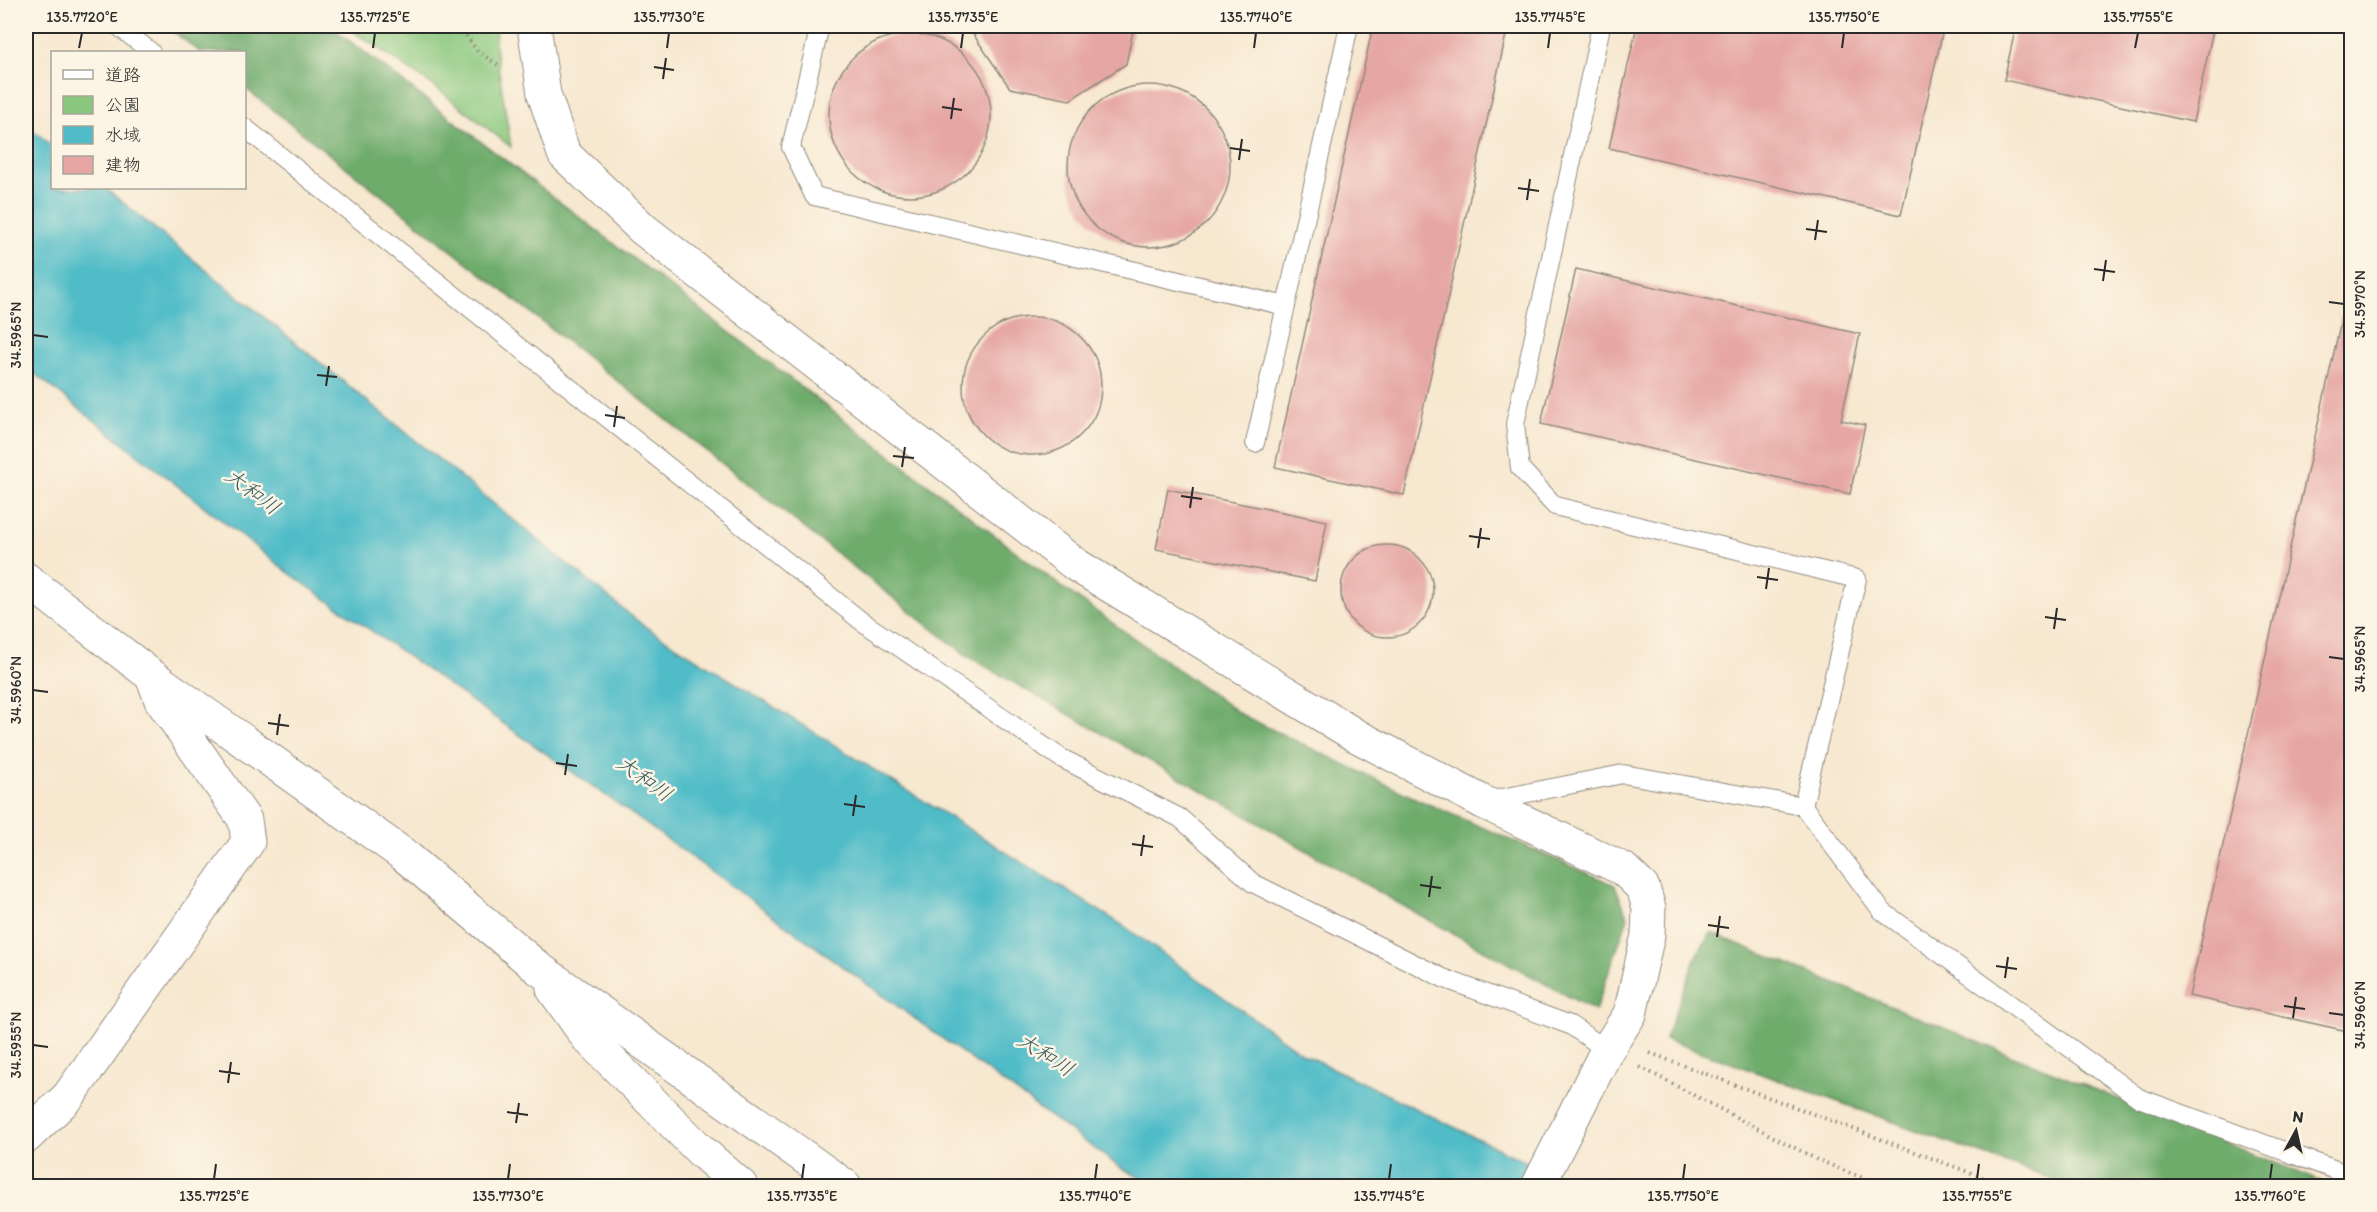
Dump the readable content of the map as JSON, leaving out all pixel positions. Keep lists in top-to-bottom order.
{
  "water": ["大和川"],
  "legend": [
    "道路",
    "公園",
    "水域",
    "建物"
  ],
  "north": "top",
  "coordinates": [
    "135.7720°E",
    "135.7725°E",
    "135.7730°E",
    "135.7735°E",
    "135.7740°E",
    "135.7745°E",
    "135.7750°E",
    "135.7755°E",
    "34.5970°N",
    "34.5965°N",
    "34.5960°N",
    "34.5955°N",
    "135.7760°E"
  ]
}
